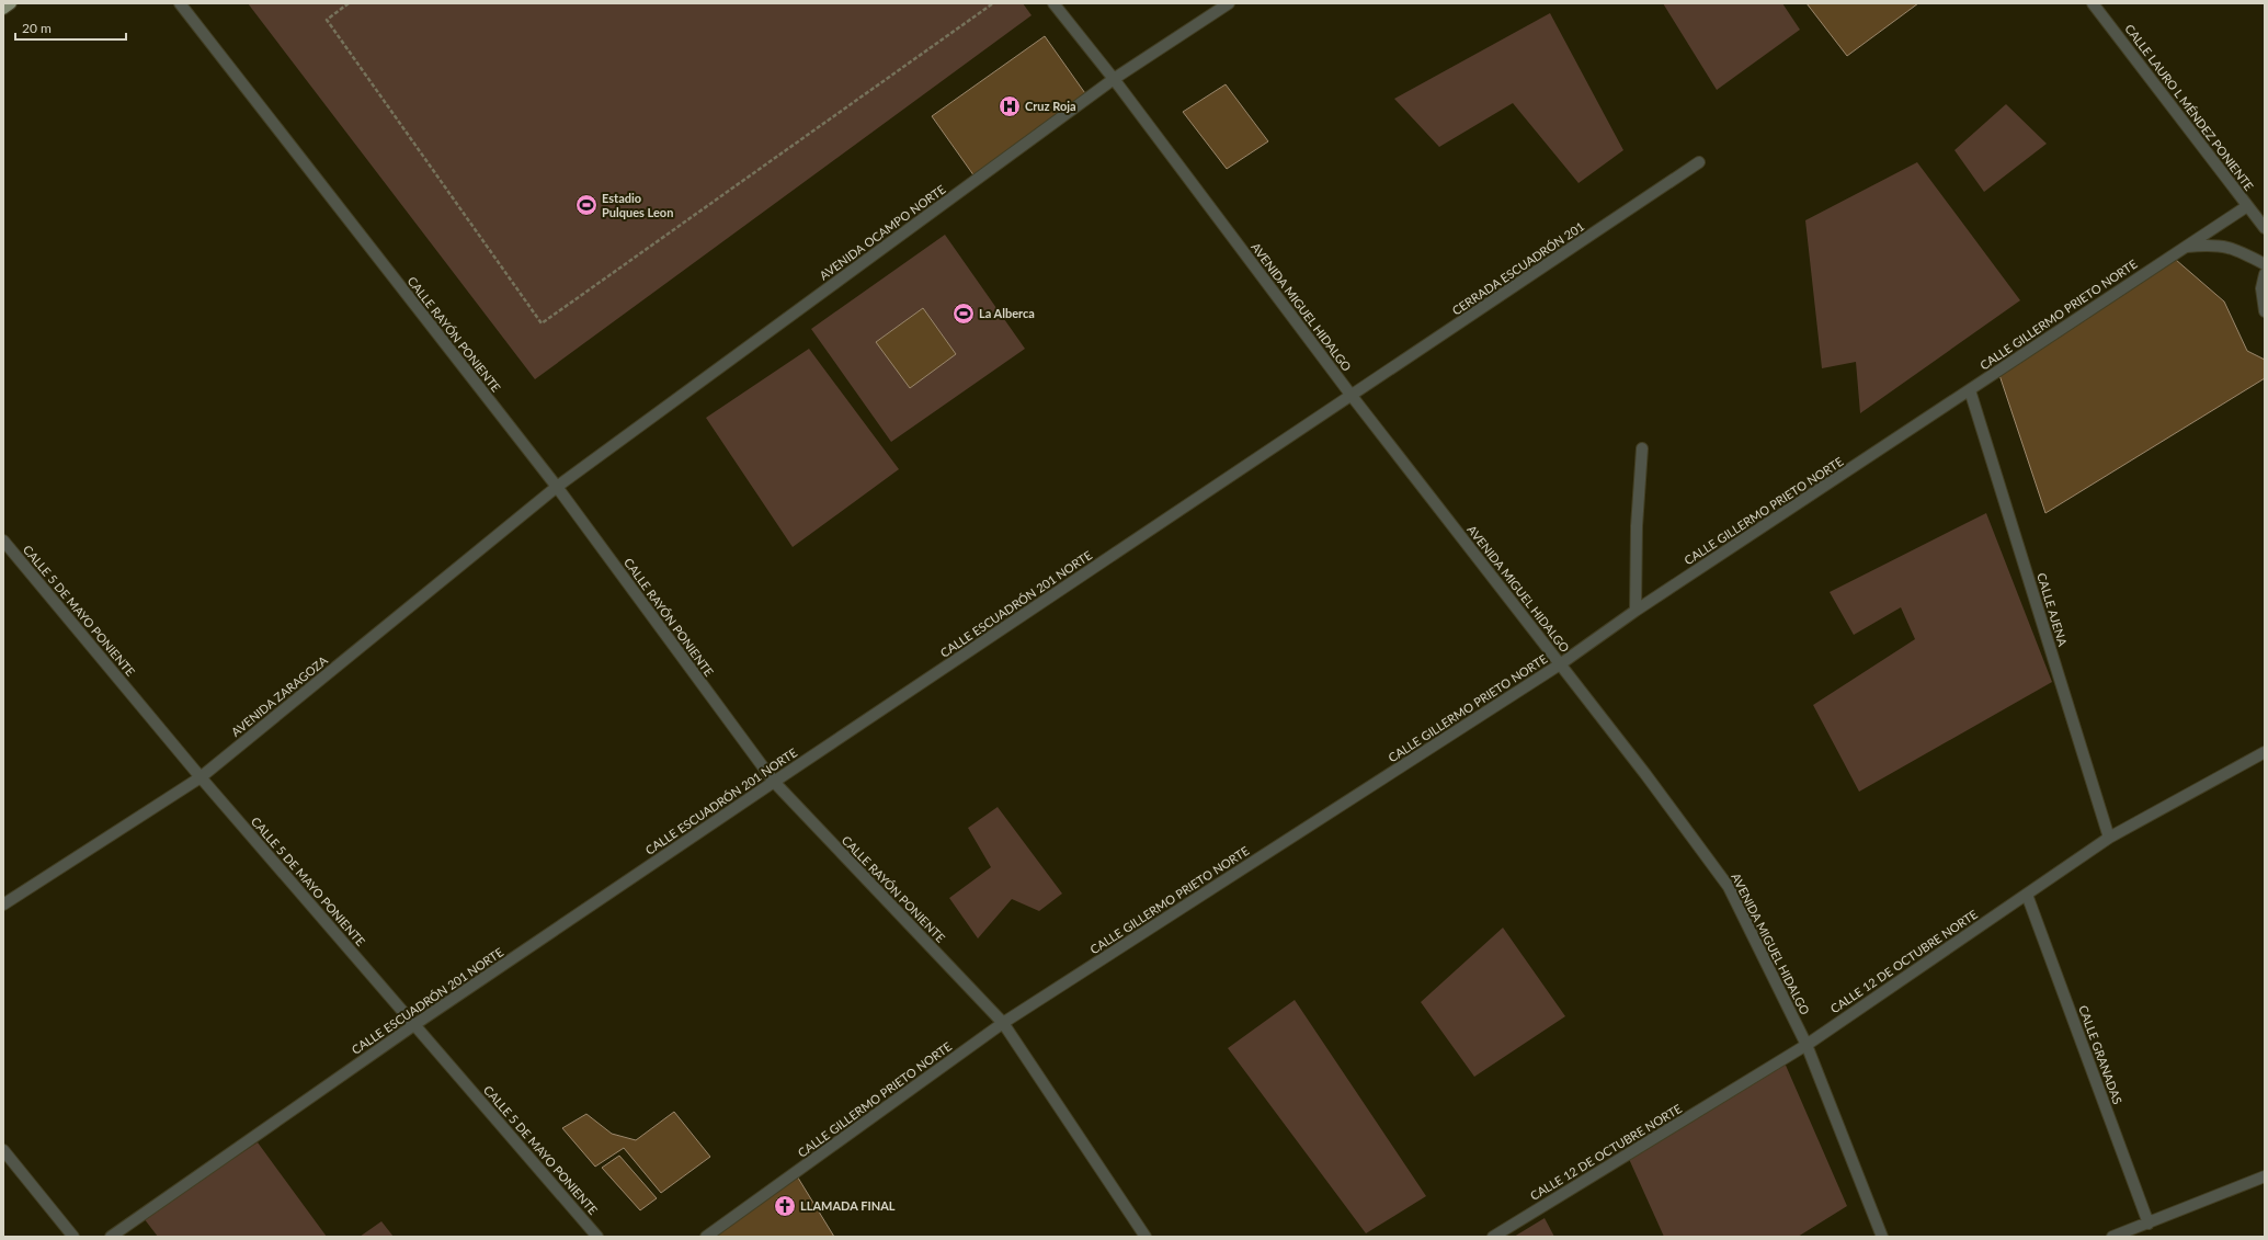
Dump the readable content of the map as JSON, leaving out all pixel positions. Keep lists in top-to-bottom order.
{
  "streets": {
    "street": [
      "CALLE LAURO L MÉNDEZ PONIENTE",
      "AVENIDA OCAMPO NORTE",
      "CERRADA ESCUADRÓN 201",
      "AVENIDA MIGUEL HIDALGO",
      "CALLE GILLERMO PRIETO NORTE",
      "CALLE RAYÓN PONIENTE",
      "CALLE ESCUADRÓN 201 NORTE",
      "CALLE AJENA",
      "CALLE 5 DE MAYO PONIENTE",
      "AVENIDA ZARAGOZA",
      "CALLE 12 DE OCTUBRE NORTE",
      "CALLE GRANADAS"
    ]
  },
  "crossings": [
    ["CALLE LAURO L MÉNDEZ PONIENTE", "CALLE GILLERMO PRIETO NORTE"],
    ["AVENIDA OCAMPO NORTE", "AVENIDA MIGUEL HIDALGO"],
    ["AVENIDA OCAMPO NORTE", "CALLE RAYÓN PONIENTE"],
    ["AVENIDA OCAMPO NORTE", "AVENIDA ZARAGOZA"],
    ["CERRADA ESCUADRÓN 201", "AVENIDA MIGUEL HIDALGO"],
    ["CERRADA ESCUADRÓN 201", "CALLE ESCUADRÓN 201 NORTE"],
    ["AVENIDA MIGUEL HIDALGO", "CALLE GILLERMO PRIETO NORTE"],
    ["AVENIDA MIGUEL HIDALGO", "CALLE ESCUADRÓN 201 NORTE"],
    ["AVENIDA MIGUEL HIDALGO", "CALLE 12 DE OCTUBRE NORTE"],
    ["CALLE GILLERMO PRIETO NORTE", "CALLE RAYÓN PONIENTE"],
    ["CALLE GILLERMO PRIETO NORTE", "CALLE AJENA"],
    ["CALLE RAYÓN PONIENTE", "CALLE ESCUADRÓN 201 NORTE"],
    ["CALLE RAYÓN PONIENTE", "AVENIDA ZARAGOZA"],
    ["CALLE ESCUADRÓN 201 NORTE", "CALLE 5 DE MAYO PONIENTE"],
    ["CALLE AJENA", "CALLE 12 DE OCTUBRE NORTE"],
    ["CALLE 5 DE MAYO PONIENTE", "AVENIDA ZARAGOZA"],
    ["CALLE 12 DE OCTUBRE NORTE", "CALLE GRANADAS"]
  ],
  "places": {
    "hospital": ["Cruz Roja"],
    "sports": ["Estadio Pulques Leon", "La Alberca"],
    "church": ["LLAMADA FINAL"]
  },
  "scale_bar": "20 m"
}
